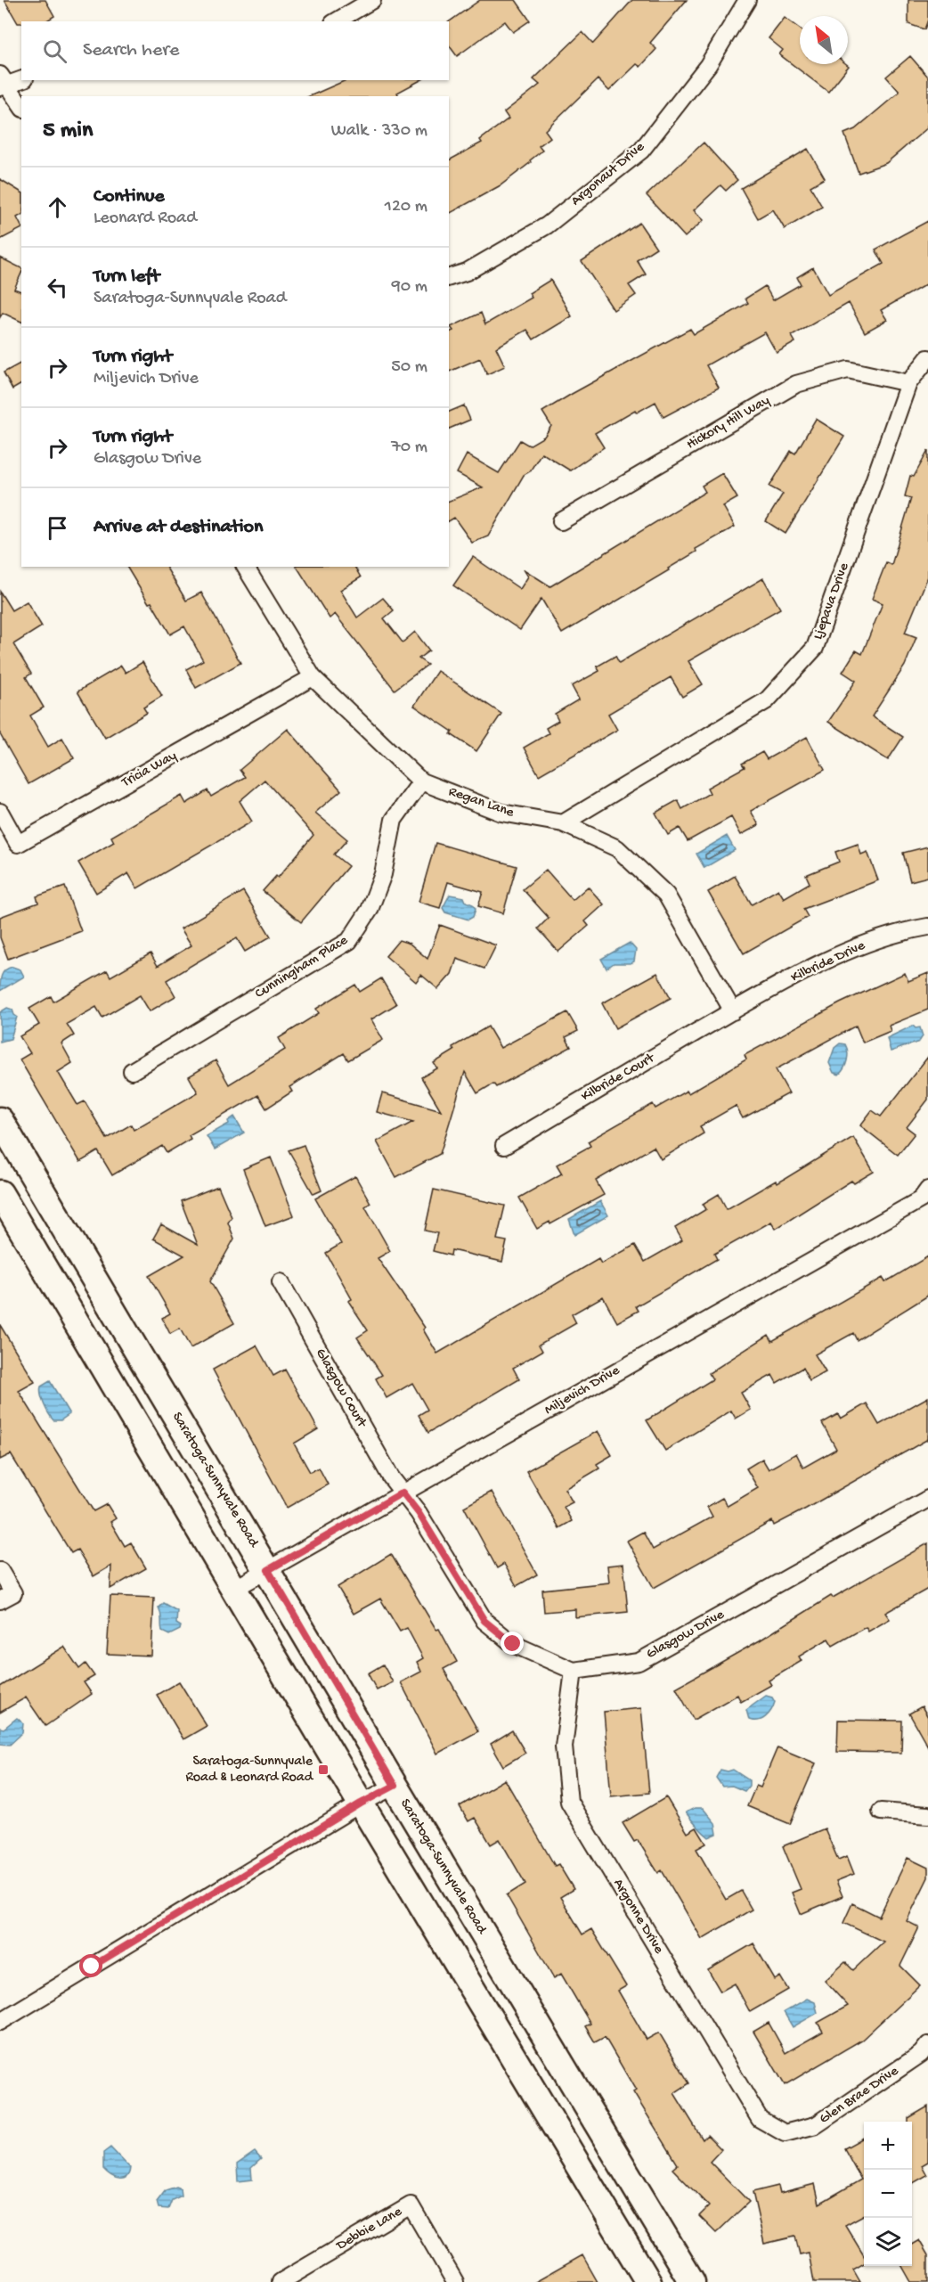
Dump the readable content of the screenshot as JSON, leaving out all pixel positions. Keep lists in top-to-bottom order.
{
  "streets": {
    "main road": ["Saratoga-Sunnyvale Road"],
    "street": [
      "Argonaut Drive",
      "Hickory Hill Way",
      "Ljepava Drive",
      "Tricia Way",
      "Regan Lane",
      "Kilbride Drive",
      "Cunningham Place",
      "Kilbride Court",
      "Glasgow Court",
      "Miljevich Drive",
      "Glasgow Drive",
      "Argonne Drive",
      "Glen Brae Drive",
      "Debbie Lane"
    ]
  },
  "crossings": [
    ["Hickory Hill Way", "Ljepava Drive"],
    ["Ljepava Drive", "Regan Lane"],
    ["Tricia Way", "Regan Lane"],
    ["Regan Lane", "Kilbride Drive"],
    ["Regan Lane", "Cunningham Place"],
    ["Regan Lane", "Kilbride Court"],
    ["Kilbride Drive", "Kilbride Court"],
    ["Glasgow Court", "Miljevich Drive"],
    ["Miljevich Drive", "Saratoga-Sunnyvale Road"],
    ["Glasgow Drive", "Argonne Drive"],
    ["Argonne Drive", "Glen Brae Drive"]
  ],
  "places": {
    "transit": ["Saratoga-Sunnyvale Road & Leonard Road"]
  },
  "north": "top left",
  "page": {
    "search": "Search here",
    "heading": ["5 min", "Walk · 330 m"],
    "list": [
      ["Continue", "Leonard Road", "120 m"],
      ["Turn left", "Saratoga-Sunnyvale Road", "90 m"],
      ["Turn right", "Miljevich Drive", "50 m"],
      ["Turn right", "Glasgow Drive", "70 m"],
      "Arrive at destination"
    ],
    "map_buttons": ["+", "−"]
  }
}
